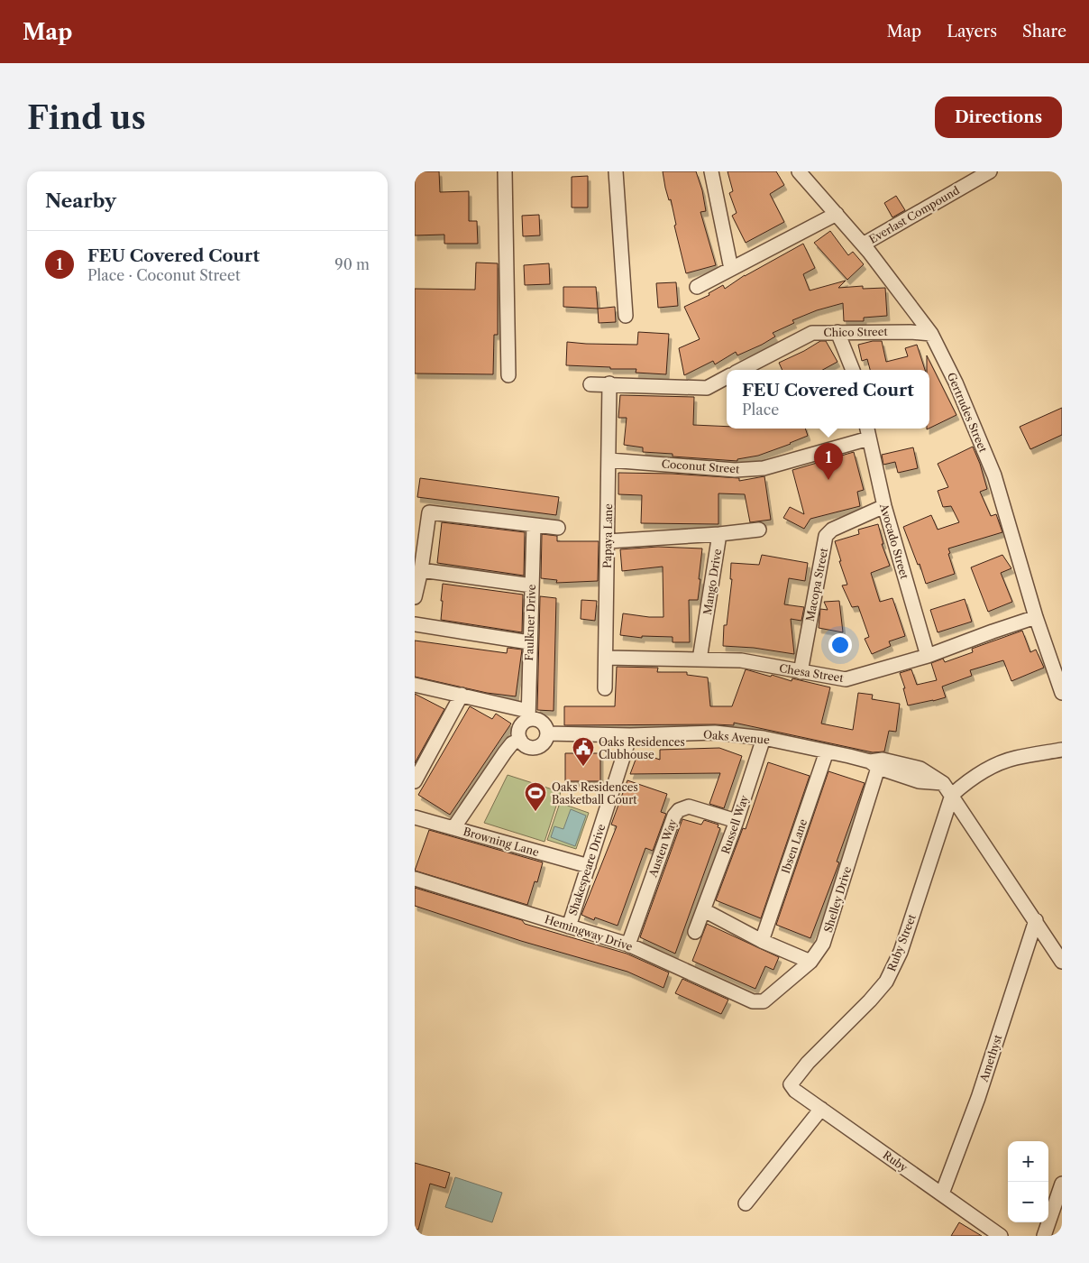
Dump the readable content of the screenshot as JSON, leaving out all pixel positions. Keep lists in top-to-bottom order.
{
  "streets": {
    "street": [
      "Everlast Compound",
      "Chico Street",
      "Gertrudes Street",
      "Coconut Street",
      "Papaya Lane",
      "Avocado Street",
      "Mango Drive",
      "Macopa Street",
      "Faulkner Drive",
      "Chesa Street",
      "Oaks Avenue",
      "Russell Way",
      "Browning Lane",
      "Ibsen Lane",
      "Austen Way",
      "Shakespeare Drive",
      "Shelley Drive",
      "Hemingway Drive",
      "Ruby Street",
      "Amethyst",
      "Ruby"
    ]
  },
  "crossings": [
    ["Everlast Compound", "Gertrudes Street"],
    ["Chico Street", "Gertrudes Street"],
    ["Gertrudes Street", "Chesa Street"],
    ["Coconut Street", "Papaya Lane"],
    ["Coconut Street", "Avocado Street"],
    ["Papaya Lane", "Mango Drive"],
    ["Papaya Lane", "Chesa Street"],
    ["Avocado Street", "Macopa Street"],
    ["Avocado Street", "Chesa Street"],
    ["Mango Drive", "Chesa Street"],
    ["Macopa Street", "Chesa Street"],
    ["Faulkner Drive", "Oaks Avenue"],
    ["Oaks Avenue", "Russell Way"],
    ["Oaks Avenue", "Ibsen Lane"],
    ["Oaks Avenue", "Shakespeare Drive"],
    ["Oaks Avenue", "Shelley Drive"],
    ["Oaks Avenue", "Ruby Street"],
    ["Oaks Avenue", "Amethyst"],
    ["Russell Way", "Austen Way"],
    ["Browning Lane", "Shakespeare Drive"],
    ["Austen Way", "Hemingway Drive"],
    ["Shakespeare Drive", "Hemingway Drive"],
    ["Shelley Drive", "Hemingway Drive"],
    ["Ruby Street", "Ruby"],
    ["Amethyst", "Ruby"]
  ],
  "places": {
    "public building": ["Oaks Residences Clubhouse"],
    "sports": ["Oaks Residences Basketball Court"]
  },
  "page": {
    "header": "Map",
    "nav": ["Map", "Layers", "Share"],
    "buttons": "Directions",
    "title": "Find us",
    "heading": "Nearby",
    "list": [
      {
        "mark": "1",
        "name": "FEU Covered Court",
        "note": "Place · Coconut Street",
        "value": "90 m"
      }
    ],
    "popup": ["FEU Covered Court", "Place"],
    "pins": "1",
    "map_buttons": ["+", "−"]
  }
}
